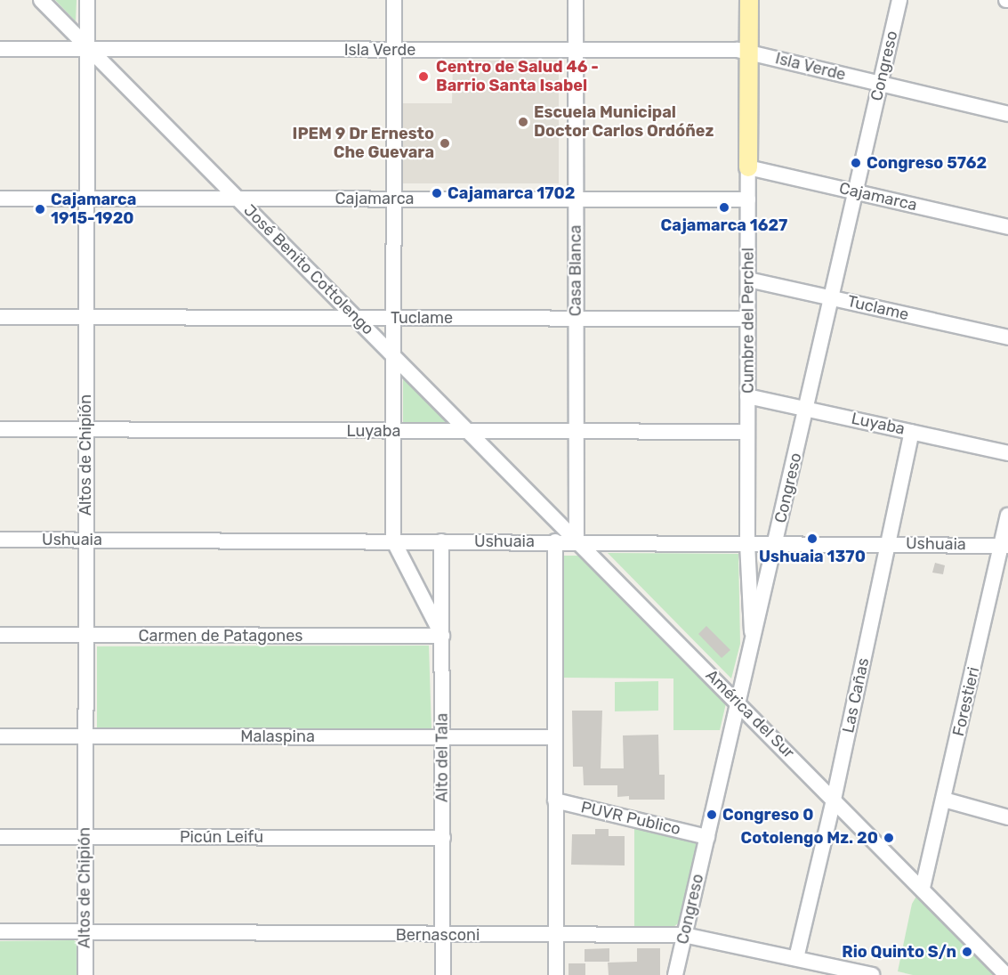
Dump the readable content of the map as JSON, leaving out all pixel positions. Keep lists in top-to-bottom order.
{
  "streets": {
    "main road": ["Cumbre del Perchel"],
    "street": [
      "Isla Verde",
      "Congreso",
      "Cajamarca",
      "José Benito Cottolengo",
      "Casa Blanca",
      "Tuclame",
      "Luyaba",
      "Altos de Chipión",
      "Ushuaia",
      "Carmen de Patagones",
      "Las Cañas",
      "Forestieri",
      "América del Sur",
      "Malaspina",
      "Alto del Tala",
      "PUVR Publico",
      "Picún Leifu",
      "Bernasconi"
    ]
  },
  "crossings": [
    ["Isla Verde", "Congreso"],
    ["Isla Verde", "José Benito Cottolengo"],
    ["Isla Verde", "Casa Blanca"],
    ["Isla Verde", "Cumbre del Perchel"],
    ["Isla Verde", "Altos de Chipión"],
    ["Congreso", "Cajamarca"],
    ["Congreso", "Tuclame"],
    ["Congreso", "Cumbre del Perchel"],
    ["Congreso", "Luyaba"],
    ["Congreso", "Ushuaia"],
    ["Congreso", "América del Sur"],
    ["Congreso", "PUVR Publico"],
    ["Congreso", "Bernasconi"],
    ["Cajamarca", "José Benito Cottolengo"],
    ["Cajamarca", "Casa Blanca"],
    ["Cajamarca", "Cumbre del Perchel"],
    ["Cajamarca", "Altos de Chipión"],
    ["José Benito Cottolengo", "Casa Blanca"],
    ["José Benito Cottolengo", "Tuclame"],
    ["José Benito Cottolengo", "Luyaba"],
    ["José Benito Cottolengo", "Altos de Chipión"],
    ["José Benito Cottolengo", "Ushuaia"],
    ["José Benito Cottolengo", "América del Sur"],
    ["Casa Blanca", "Tuclame"],
    ["Casa Blanca", "Luyaba"],
    ["Casa Blanca", "Ushuaia"],
    ["Casa Blanca", "América del Sur"],
    ["Tuclame", "Cumbre del Perchel"],
    ["Tuclame", "Altos de Chipión"],
    ["Cumbre del Perchel", "Luyaba"],
    ["Cumbre del Perchel", "Ushuaia"],
    ["Luyaba", "Altos de Chipión"],
    ["Luyaba", "Las Cañas"],
    ["Altos de Chipión", "Ushuaia"],
    ["Altos de Chipión", "Carmen de Patagones"],
    ["Altos de Chipión", "Malaspina"],
    ["Altos de Chipión", "Picún Leifu"],
    ["Altos de Chipión", "Bernasconi"],
    ["Ushuaia", "Las Cañas"],
    ["Ushuaia", "Forestieri"],
    ["Ushuaia", "América del Sur"],
    ["Ushuaia", "Alto del Tala"],
    ["Carmen de Patagones", "Alto del Tala"],
    ["Las Cañas", "América del Sur"],
    ["Las Cañas", "Bernasconi"],
    ["Forestieri", "América del Sur"],
    ["Malaspina", "Alto del Tala"],
    ["Alto del Tala", "Picún Leifu"],
    ["Alto del Tala", "Bernasconi"]
  ],
  "places": [
    "Centro de Salud 46 - Barrio Santa Isabel",
    "Escuela Municipal Doctor Carlos Ordóñez",
    "IPEM 9 Dr Ernesto Che Guevara",
    "Congreso 5762",
    "Cajamarca 1702",
    "Cajamarca 1627",
    "Cajamarca 1915-1920",
    "Ushuaia 1370",
    "Congreso 0",
    "Cotolengo Mz. 20",
    "Rio Quinto S/n"
  ]
}
